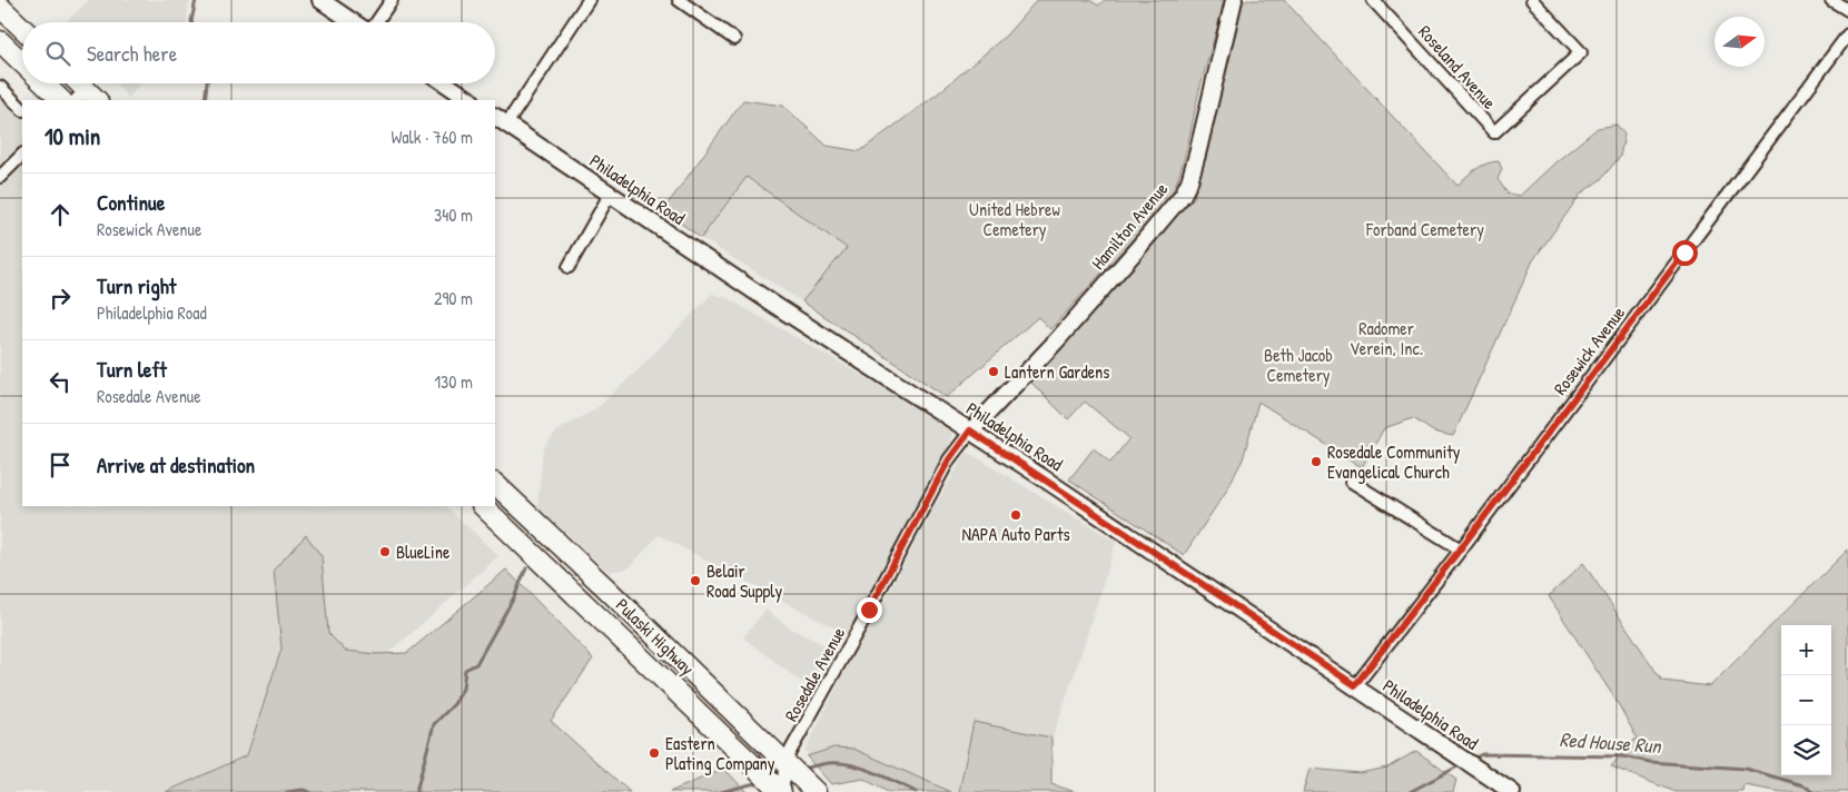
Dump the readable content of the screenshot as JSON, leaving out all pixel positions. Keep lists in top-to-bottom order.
{
  "streets": {
    "highway": ["Pulaski Highway"],
    "main road": ["Philadelphia Road", "Hamilton Avenue"],
    "street": ["Roseland Avenue", "Rosewick Avenue", "Rosedale Avenue"]
  },
  "crossings": [
    ["Philadelphia Road", "Hamilton Avenue"],
    ["Philadelphia Road", "Rosewick Avenue"],
    ["Philadelphia Road", "Rosedale Avenue"],
    ["Hamilton Avenue", "Rosedale Avenue"],
    ["Pulaski Highway", "Rosedale Avenue"]
  ],
  "water": ["Red House Run"],
  "parks": [
    "United Hebrew Cemetery",
    "Forband Cemetery",
    "Radomer Verein, Inc.",
    "Beth Jacob Cemetery"
  ],
  "places": [
    "Lantern Gardens",
    "Rosedale Community Evangelical Church",
    "NAPA Auto Parts",
    "BlueLine",
    "Belair Road Supply",
    "Eastern Plating Company"
  ],
  "north": "right",
  "page": {
    "search": "Search here",
    "heading": ["10 min", "Walk · 760 m"],
    "list": [
      ["Continue", "Rosewick Avenue", "340 m"],
      ["Turn right", "Philadelphia Road", "290 m"],
      ["Turn left", "Rosedale Avenue", "130 m"],
      "Arrive at destination"
    ],
    "map_buttons": ["+", "−"]
  }
}
